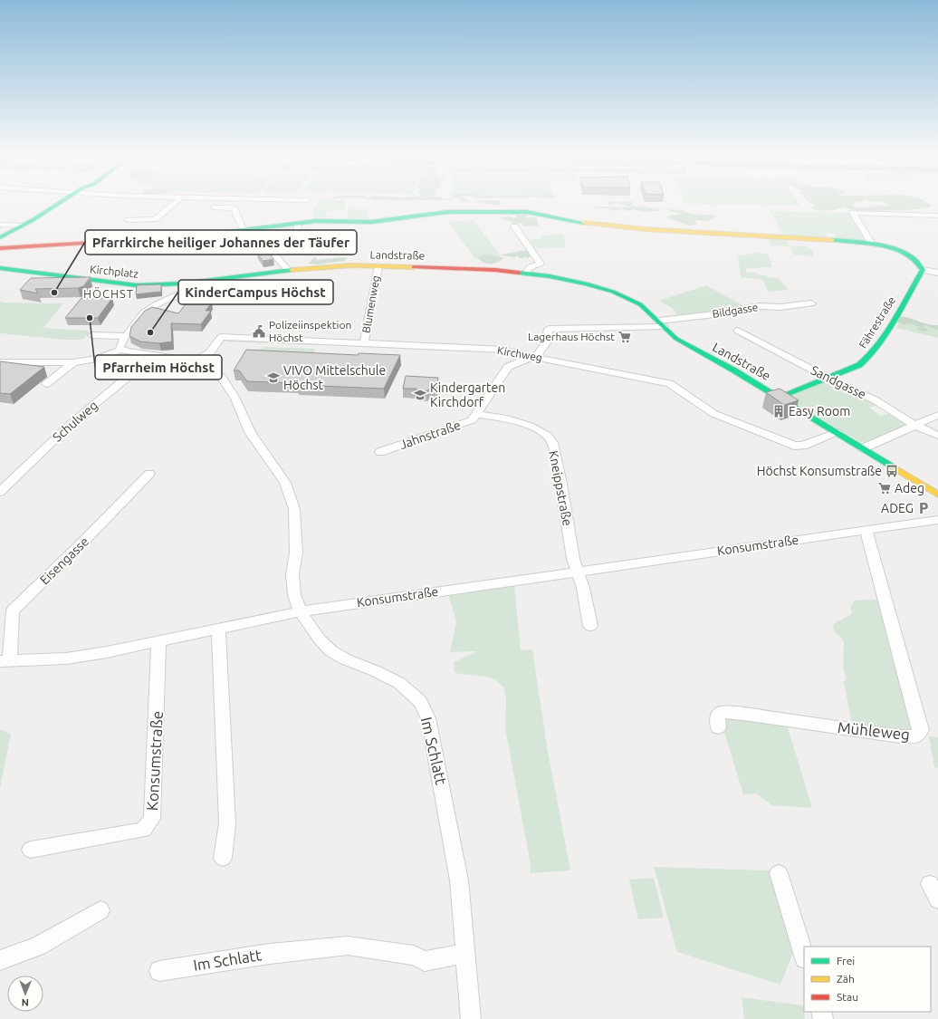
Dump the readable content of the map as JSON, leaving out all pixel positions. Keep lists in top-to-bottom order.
{
  "streets": {
    "main road": ["Landstraße", "Kirchplatz", "Fährestraße"],
    "street": [
      "Blumenweg",
      "Bildgasse",
      "Kirchweg",
      "Sandgasse",
      "Schulweg",
      "Jahnstraße",
      "Kneippstraße",
      "Konsumstraße",
      "Eisengasse",
      "Mühleweg",
      "Im Schlatt"
    ]
  },
  "crossings": [
    ["Landstraße", "Kirchplatz"],
    ["Landstraße", "Blumenweg"],
    ["Landstraße", "Bildgasse"],
    ["Landstraße", "Fährestraße"],
    ["Landstraße", "Kirchweg"],
    ["Blumenweg", "Kirchweg"],
    ["Bildgasse", "Kirchweg"],
    ["Bildgasse", "Jahnstraße"],
    ["Fährestraße", "Sandgasse"],
    ["Kirchweg", "Jahnstraße"],
    ["Kirchweg", "Im Schlatt"],
    ["Schulweg", "Im Schlatt"],
    ["Jahnstraße", "Kneippstraße"],
    ["Kneippstraße", "Konsumstraße"],
    ["Konsumstraße", "Eisengasse"],
    ["Konsumstraße", "Mühleweg"],
    ["Konsumstraße", "Im Schlatt"]
  ],
  "districts": ["HÖCHST"],
  "places": {
    "other": ["Pfarrkirche heiliger Johannes der Täufer", "Pfarrheim Höchst", "KinderCampus Höchst"],
    "public building": ["Polizeiinspektion Höchst"],
    "supermarket": ["Lagerhaus Höchst", "Adeg"],
    "school or university": ["VIVO Mittelschule Höchst", "Kindergarten Kirchdorf"],
    "building": ["Easy Room"],
    "bus stop": ["Höchst Konsumstraße"],
    "parking": ["ADEG"]
  },
  "legend": ["Frei", "Zäh", "Stau"],
  "north": "bottom"
}
